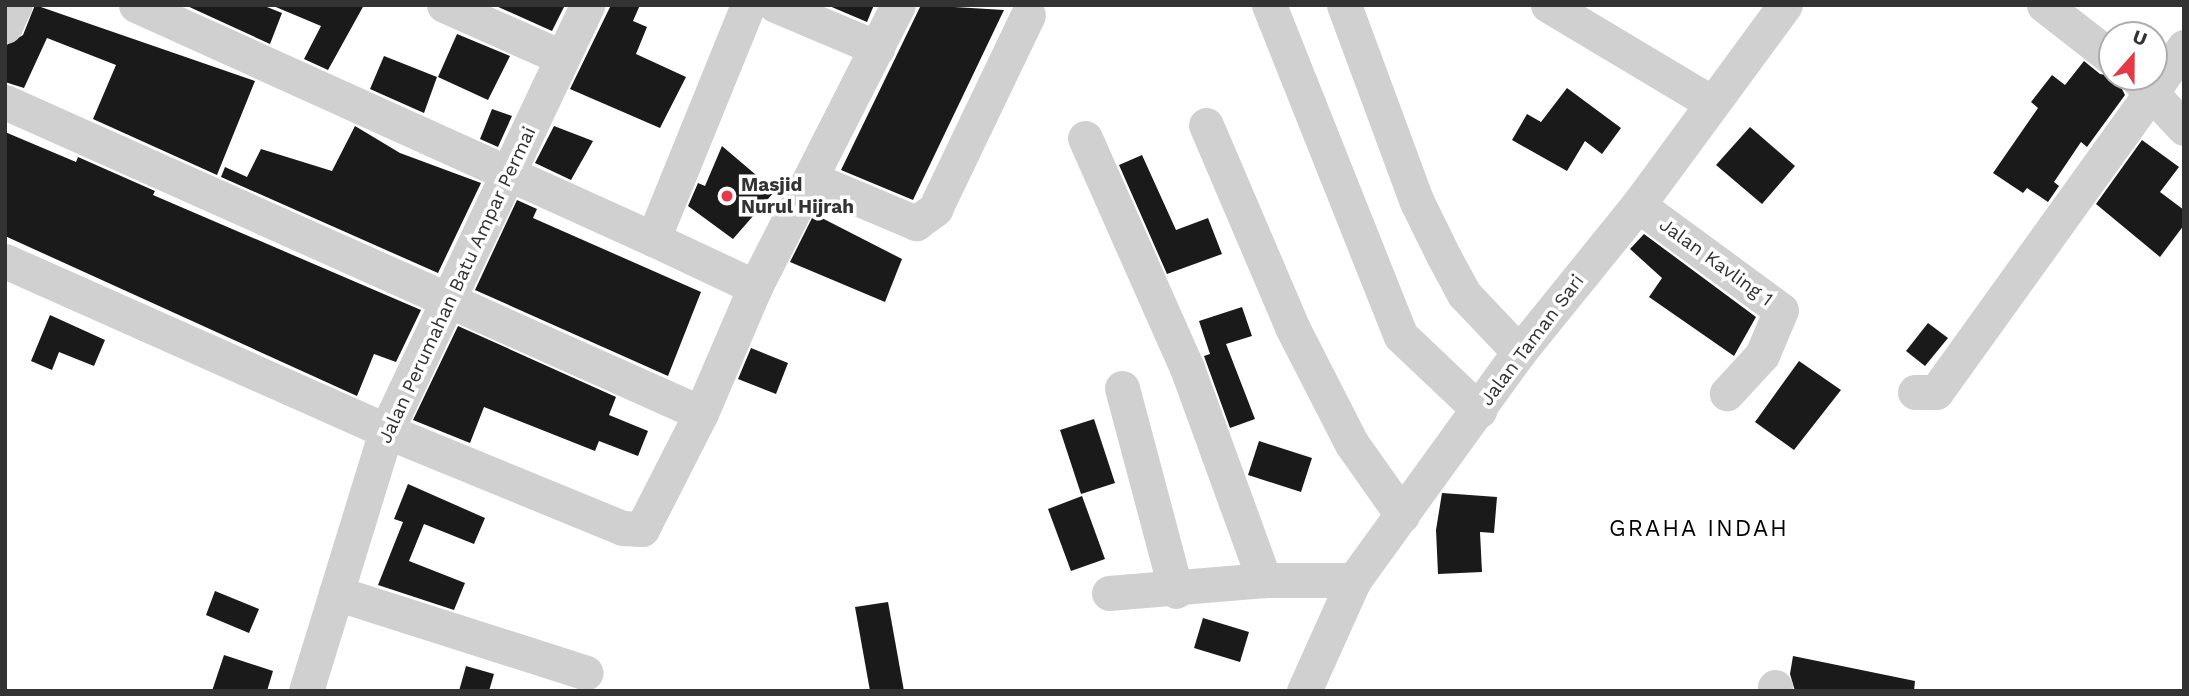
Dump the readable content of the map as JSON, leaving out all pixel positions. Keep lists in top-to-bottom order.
{
  "streets": {
    "street": ["Jalan Kavling 1", "Jalan Perumahan Batu Ampar Permai", "Jalan Taman Sari"]
  },
  "crossings": [
    ["Jalan Kavling 1", "Jalan Taman Sari"]
  ],
  "districts": ["GRAHA INDAH"],
  "places": ["Masjid Nurul Hijrah"],
  "north": "top"
}
